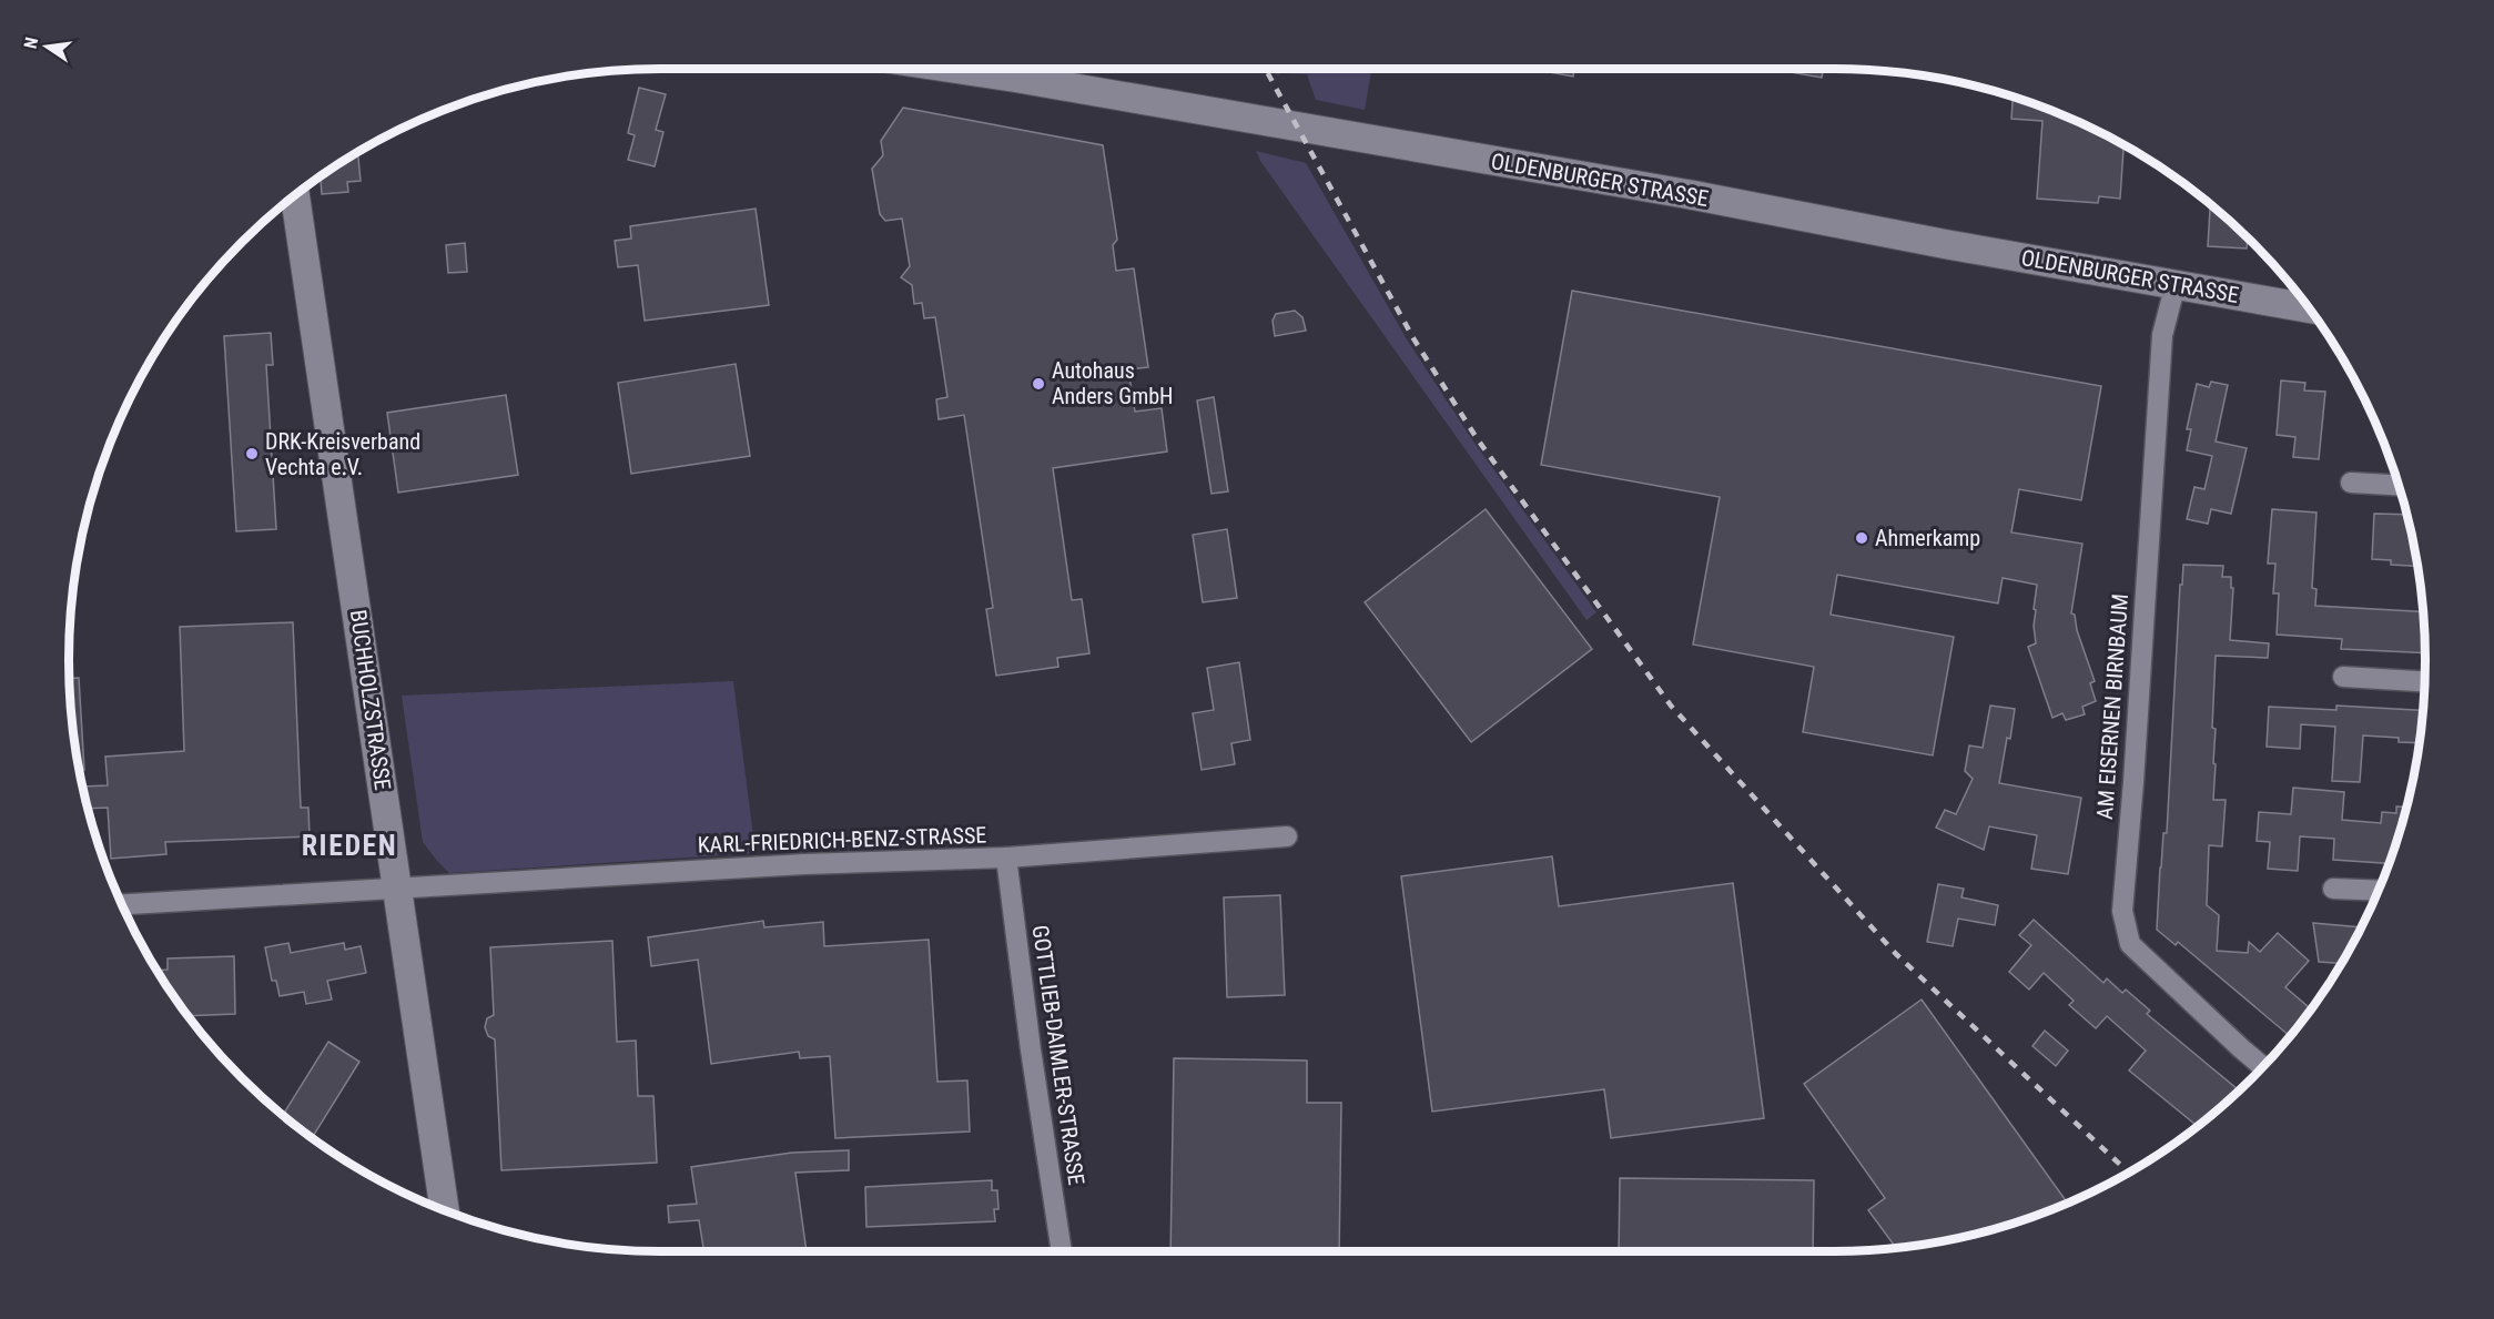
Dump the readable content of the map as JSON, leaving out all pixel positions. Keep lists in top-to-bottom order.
{
  "streets": {
    "main road": ["OLDENBURGER STRASSE", "BUCHHOLZSTRASSE"],
    "street": ["AM EISERNEN BIRNBAUM", "KARL-FRIEDRICH-BENZ-STRASSE", "GOTTLIEB-DAIMLER-STRASSE"]
  },
  "crossings": [
    ["OLDENBURGER STRASSE", "AM EISERNEN BIRNBAUM"],
    ["BUCHHOLZSTRASSE", "KARL-FRIEDRICH-BENZ-STRASSE"],
    ["KARL-FRIEDRICH-BENZ-STRASSE", "GOTTLIEB-DAIMLER-STRASSE"]
  ],
  "districts": ["RIEDEN"],
  "places": ["Autohaus Anders GmbH", "DRK-Kreisverband Vechta e.V.", "Ahmerkamp"],
  "north": "left"
}
